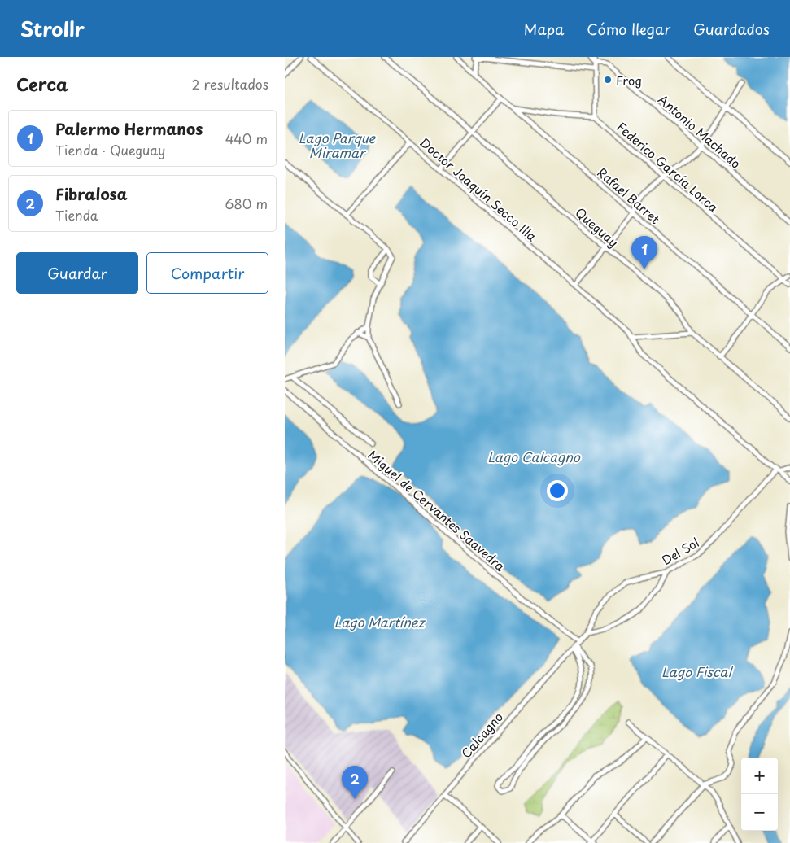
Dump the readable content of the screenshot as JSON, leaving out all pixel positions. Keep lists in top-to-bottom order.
{
  "streets": {
    "street": [
      "Antonio Machado",
      "Federico García Lorca",
      "Doctor Joaquín Secco Illa",
      "Rafael Barret",
      "Queguay",
      "Miguel de Cervantes Saavedra",
      "Del Sol",
      "Calcagno"
    ]
  },
  "crossings": [
    ["Doctor Joaquín Secco Illa", "Del Sol"],
    ["Miguel de Cervantes Saavedra", "Del Sol"],
    ["Miguel de Cervantes Saavedra", "Calcagno"],
    ["Del Sol", "Calcagno"]
  ],
  "water": [
    "Lago Parque Miramar",
    "Lago Calcagno",
    "Lago Martínez",
    "Lago Fiscal"
  ],
  "places": ["Frog"],
  "page": {
    "header": "Strollr",
    "nav": ["Mapa", "Cómo llegar", "Guardados"],
    "heading": ["Cerca", "2 resultados"],
    "list": [
      {
        "mark": "1",
        "name": "Palermo Hermanos",
        "note": "Tienda · Queguay",
        "value": "440 m"
      },
      {
        "mark": "2",
        "name": "Fibralosa",
        "note": "Tienda",
        "value": "680 m"
      }
    ],
    "pins": ["1", "2"],
    "buttons": ["Guardar", "Compartir"],
    "map_buttons": ["+", "−"]
  }
}
